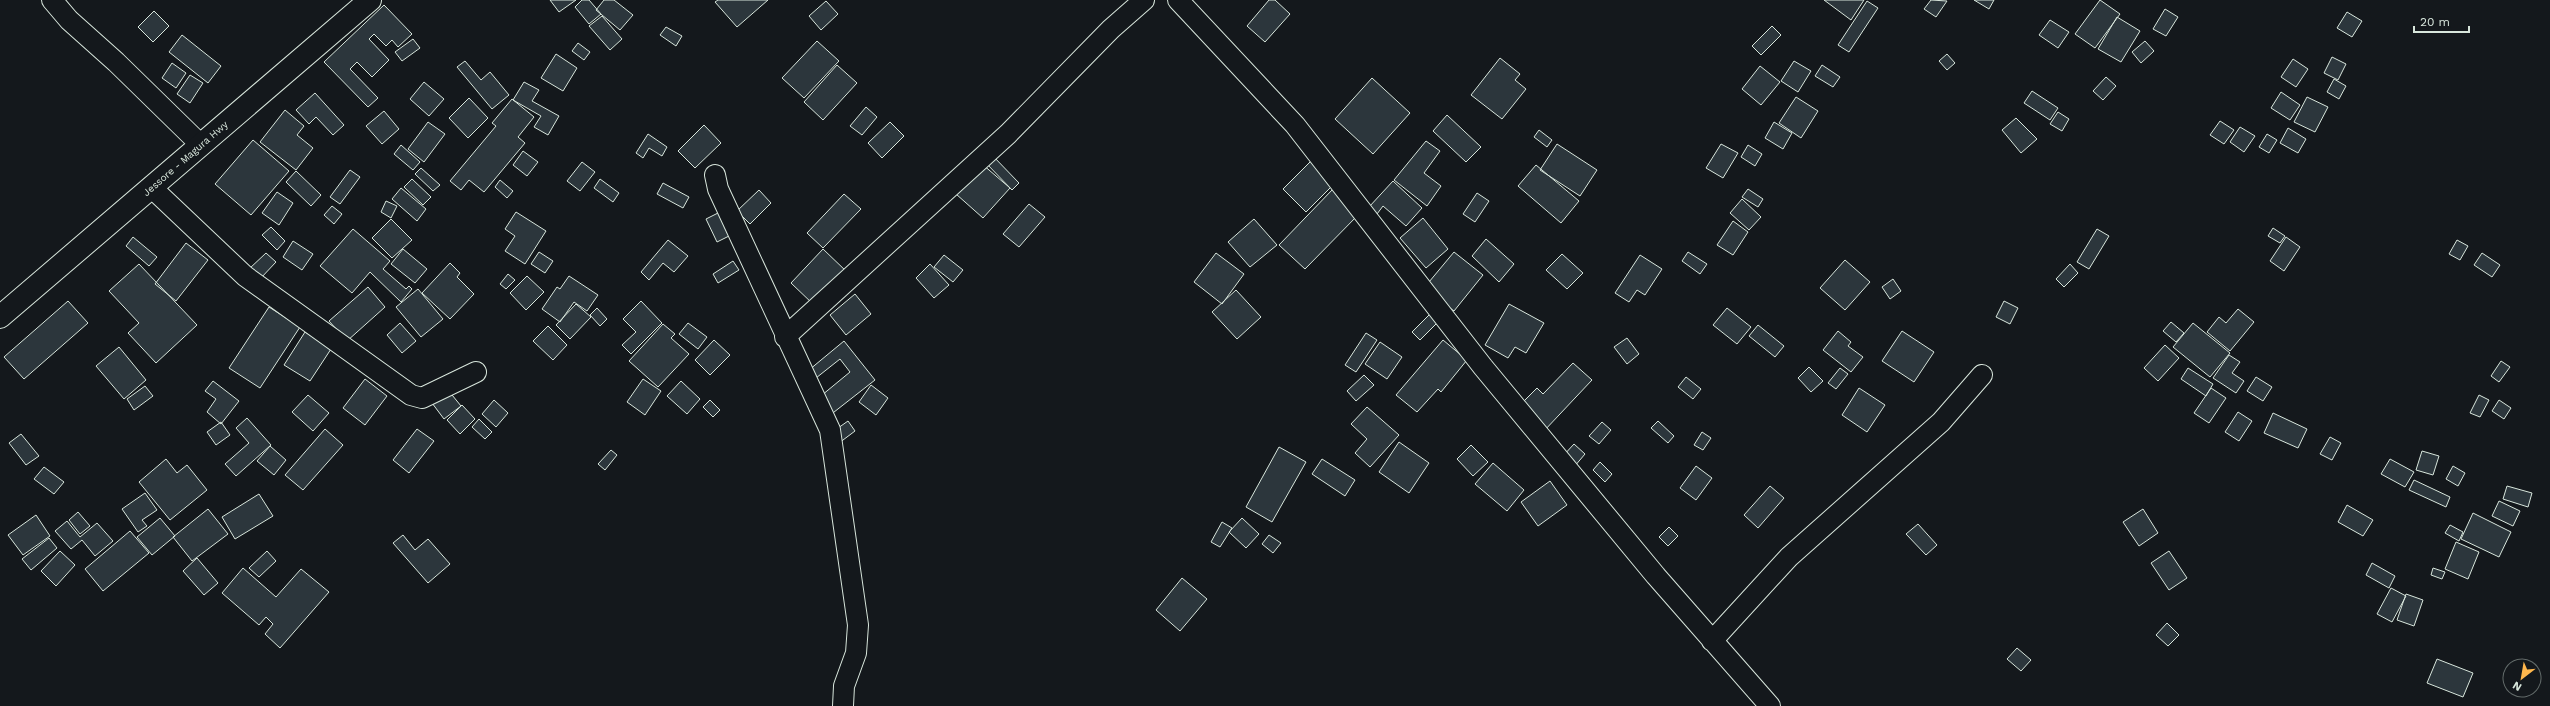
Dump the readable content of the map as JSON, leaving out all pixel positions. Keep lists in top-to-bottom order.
{
  "streets": {
    "highway": ["Jessore - Magura Hwy"]
  },
  "scale_bar": "20 m",
  "north": "bottom left"
}
